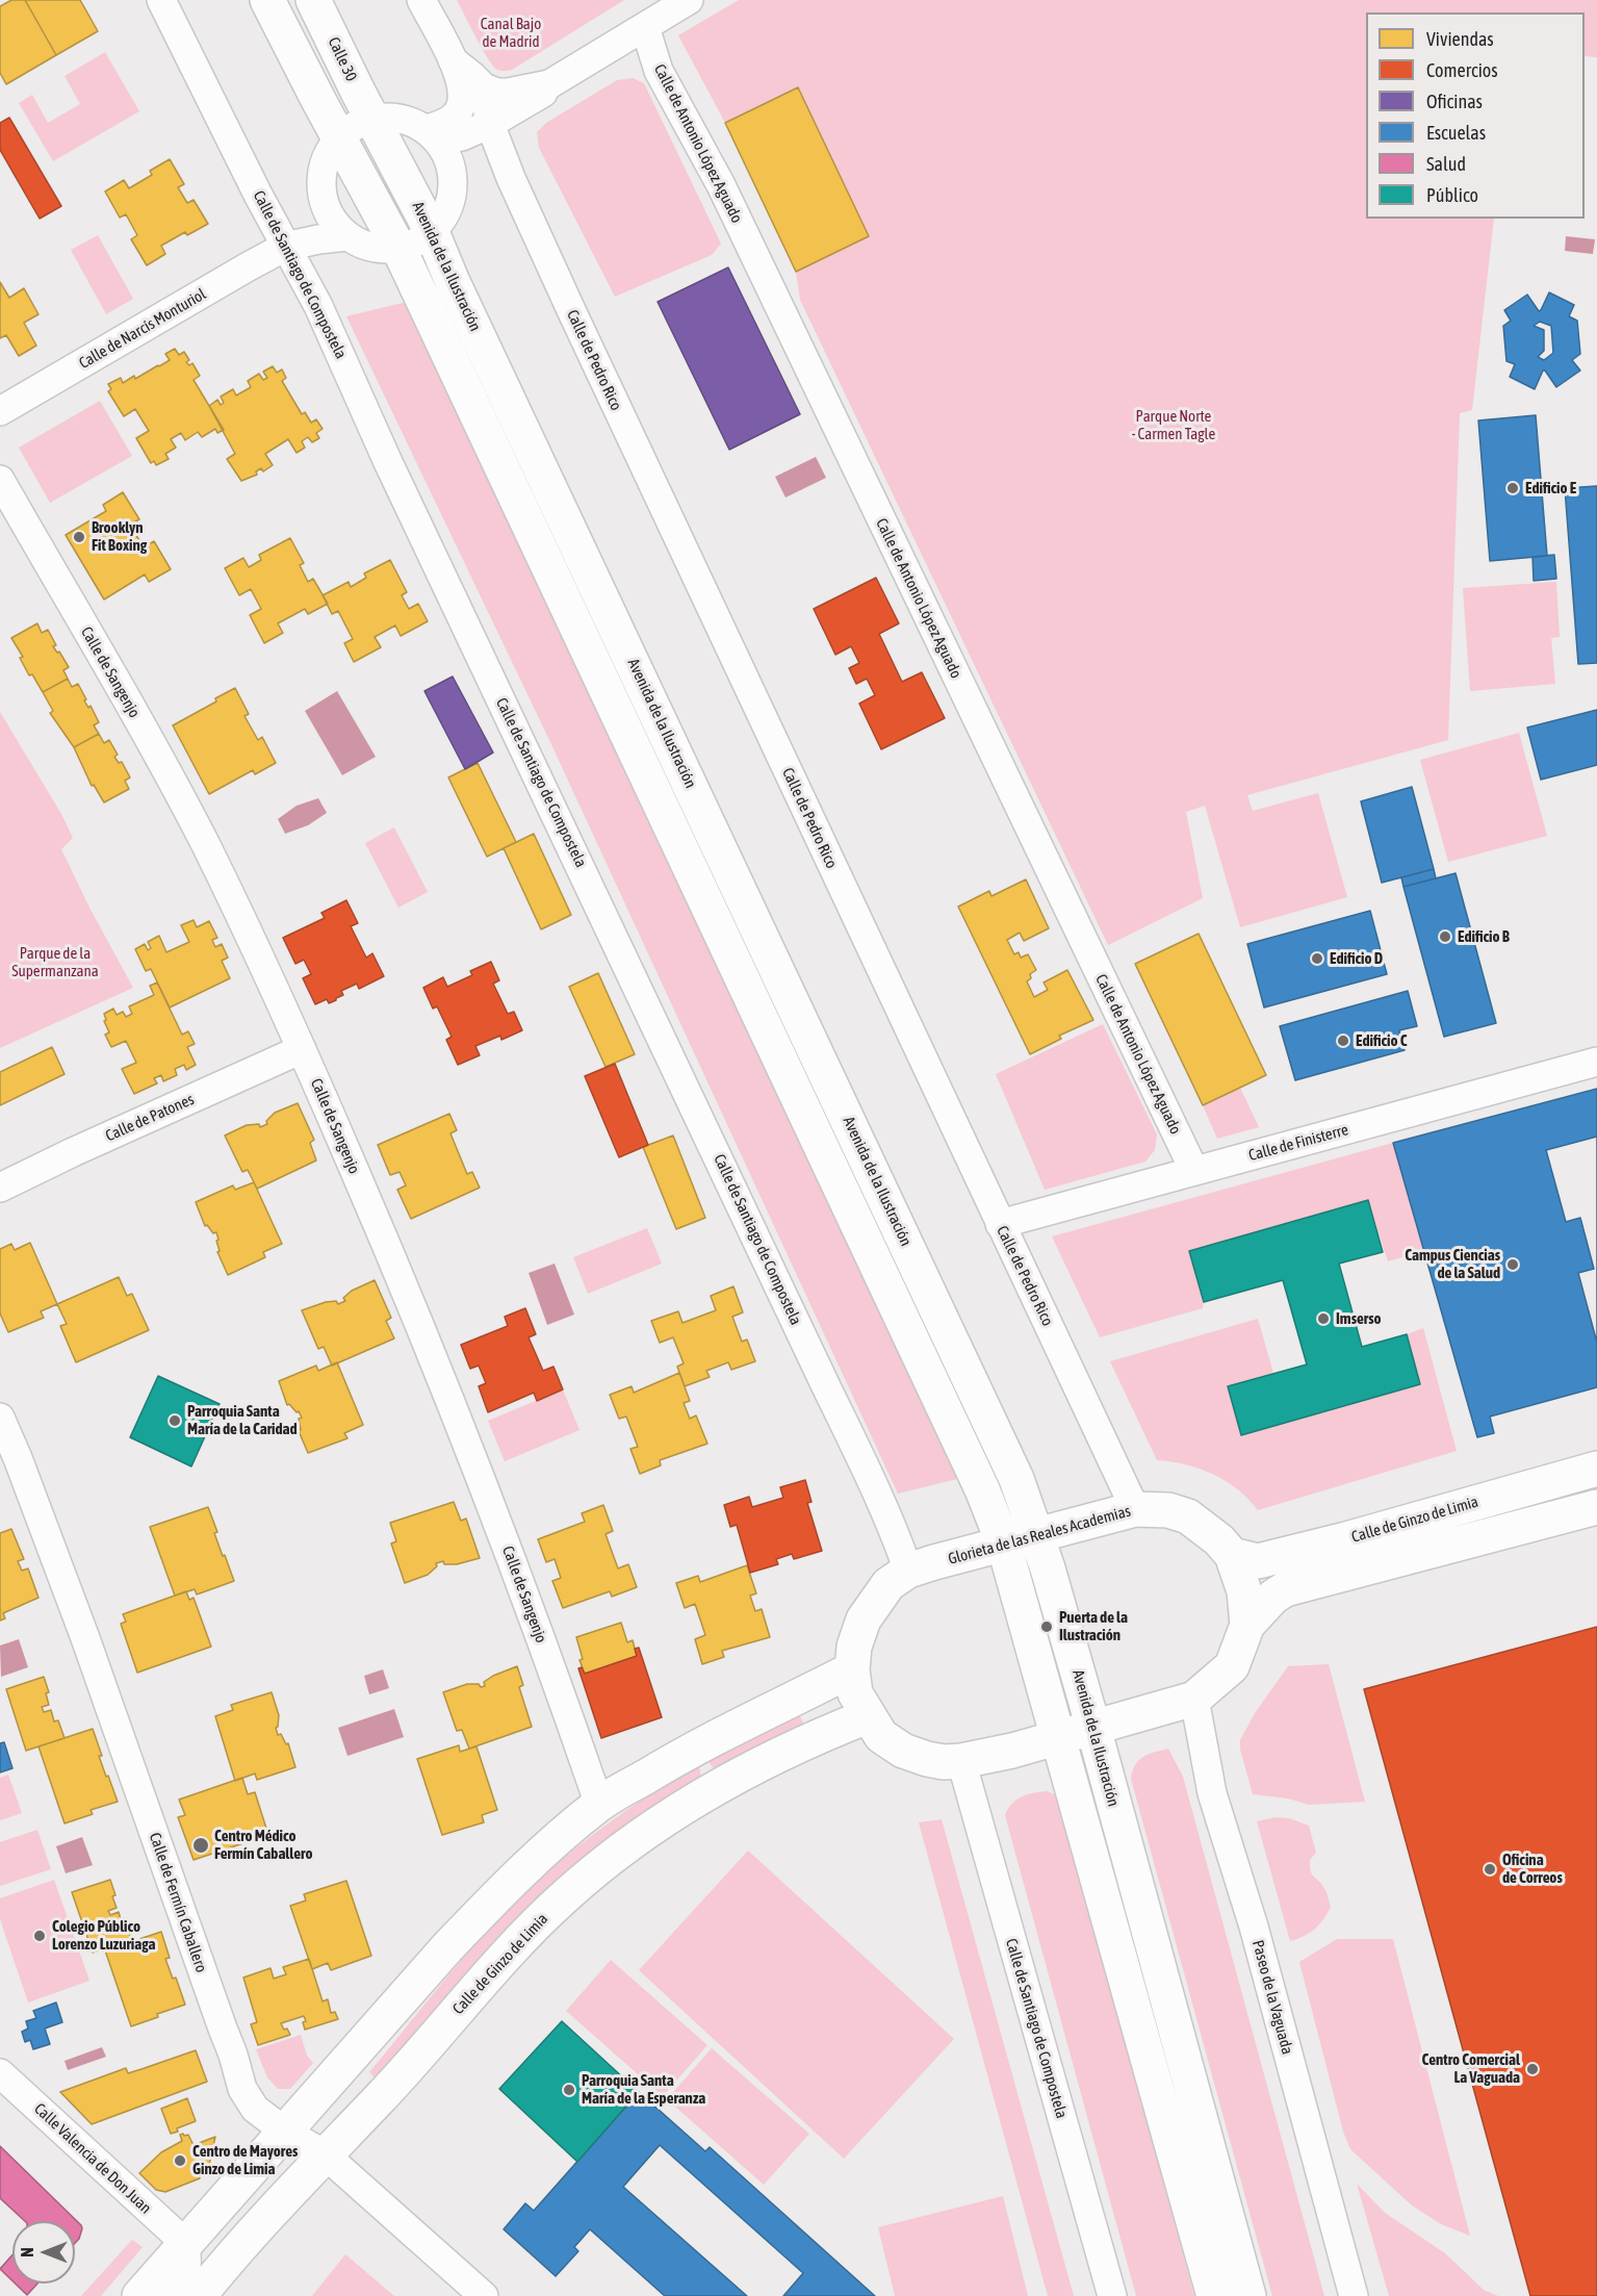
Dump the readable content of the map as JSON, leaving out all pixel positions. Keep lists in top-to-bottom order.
{
  "streets": {
    "main road": [
      "Calle 30",
      "Avenida de la Ilustración",
      "Calle de Ginzo de Limia",
      "Glorieta de las Reales Academias"
    ],
    "street": [
      "Calle de Antonio López Aguado",
      "Calle de Santiago de Compostela",
      "Calle de Narcís Monturiol",
      "Calle de Pedro Rico",
      "Calle de Sangenjo",
      "Calle de Patones",
      "Calle de Finisterre",
      "Calle de Fermín Caballero",
      "Paseo de la Vaguada",
      "Calle Valencia de Don Juan"
    ]
  },
  "crossings": [
    ["Calle 30", "Avenida de la Ilustración"],
    ["Calle de Antonio López Aguado", "Calle de Finisterre"],
    ["Avenida de la Ilustración", "Calle de Pedro Rico"],
    ["Avenida de la Ilustración", "Calle de Ginzo de Limia"],
    ["Avenida de la Ilustración", "Glorieta de las Reales Academias"],
    ["Avenida de la Ilustración", "Paseo de la Vaguada"],
    ["Calle de Santiago de Compostela", "Calle de Narcís Monturiol"],
    ["Calle de Santiago de Compostela", "Calle de Ginzo de Limia"],
    ["Calle de Santiago de Compostela", "Glorieta de las Reales Academias"],
    ["Calle de Pedro Rico", "Calle de Finisterre"],
    ["Calle de Pedro Rico", "Calle de Ginzo de Limia"],
    ["Calle de Pedro Rico", "Glorieta de las Reales Academias"],
    ["Calle de Pedro Rico", "Paseo de la Vaguada"],
    ["Calle de Sangenjo", "Calle de Patones"],
    ["Calle de Ginzo de Limia", "Glorieta de las Reales Academias"],
    ["Calle de Ginzo de Limia", "Calle de Fermín Caballero"],
    ["Calle de Ginzo de Limia", "Paseo de la Vaguada"],
    ["Glorieta de las Reales Academias", "Paseo de la Vaguada"]
  ],
  "parks": ["Canal Bajo de Madrid", "Parque Norte - Carmen Tagle", "Parque de la Supermanzana"],
  "places": [
    "Edificio E",
    "Brooklyn Fit Boxing",
    "Edificio B",
    "Edificio D",
    "Edificio C",
    "Campus Ciencias de la Salud",
    "Imserso",
    "Parroquia Santa María de la Caridad",
    "Puerta de la Ilustración",
    "Centro Médico Fermín Caballero",
    "Oficina de Correos",
    "Colegio Público Lorenzo Luzuriaga",
    "Centro Comercial La Vaguada",
    "Parroquia Santa María de la Esperanza",
    "Centro de Mayores Ginzo de Limia"
  ],
  "legend": [
    "Viviendas",
    "Comercios",
    "Oficinas",
    "Escuelas",
    "Salud",
    "Público"
  ],
  "north": "left"
}
